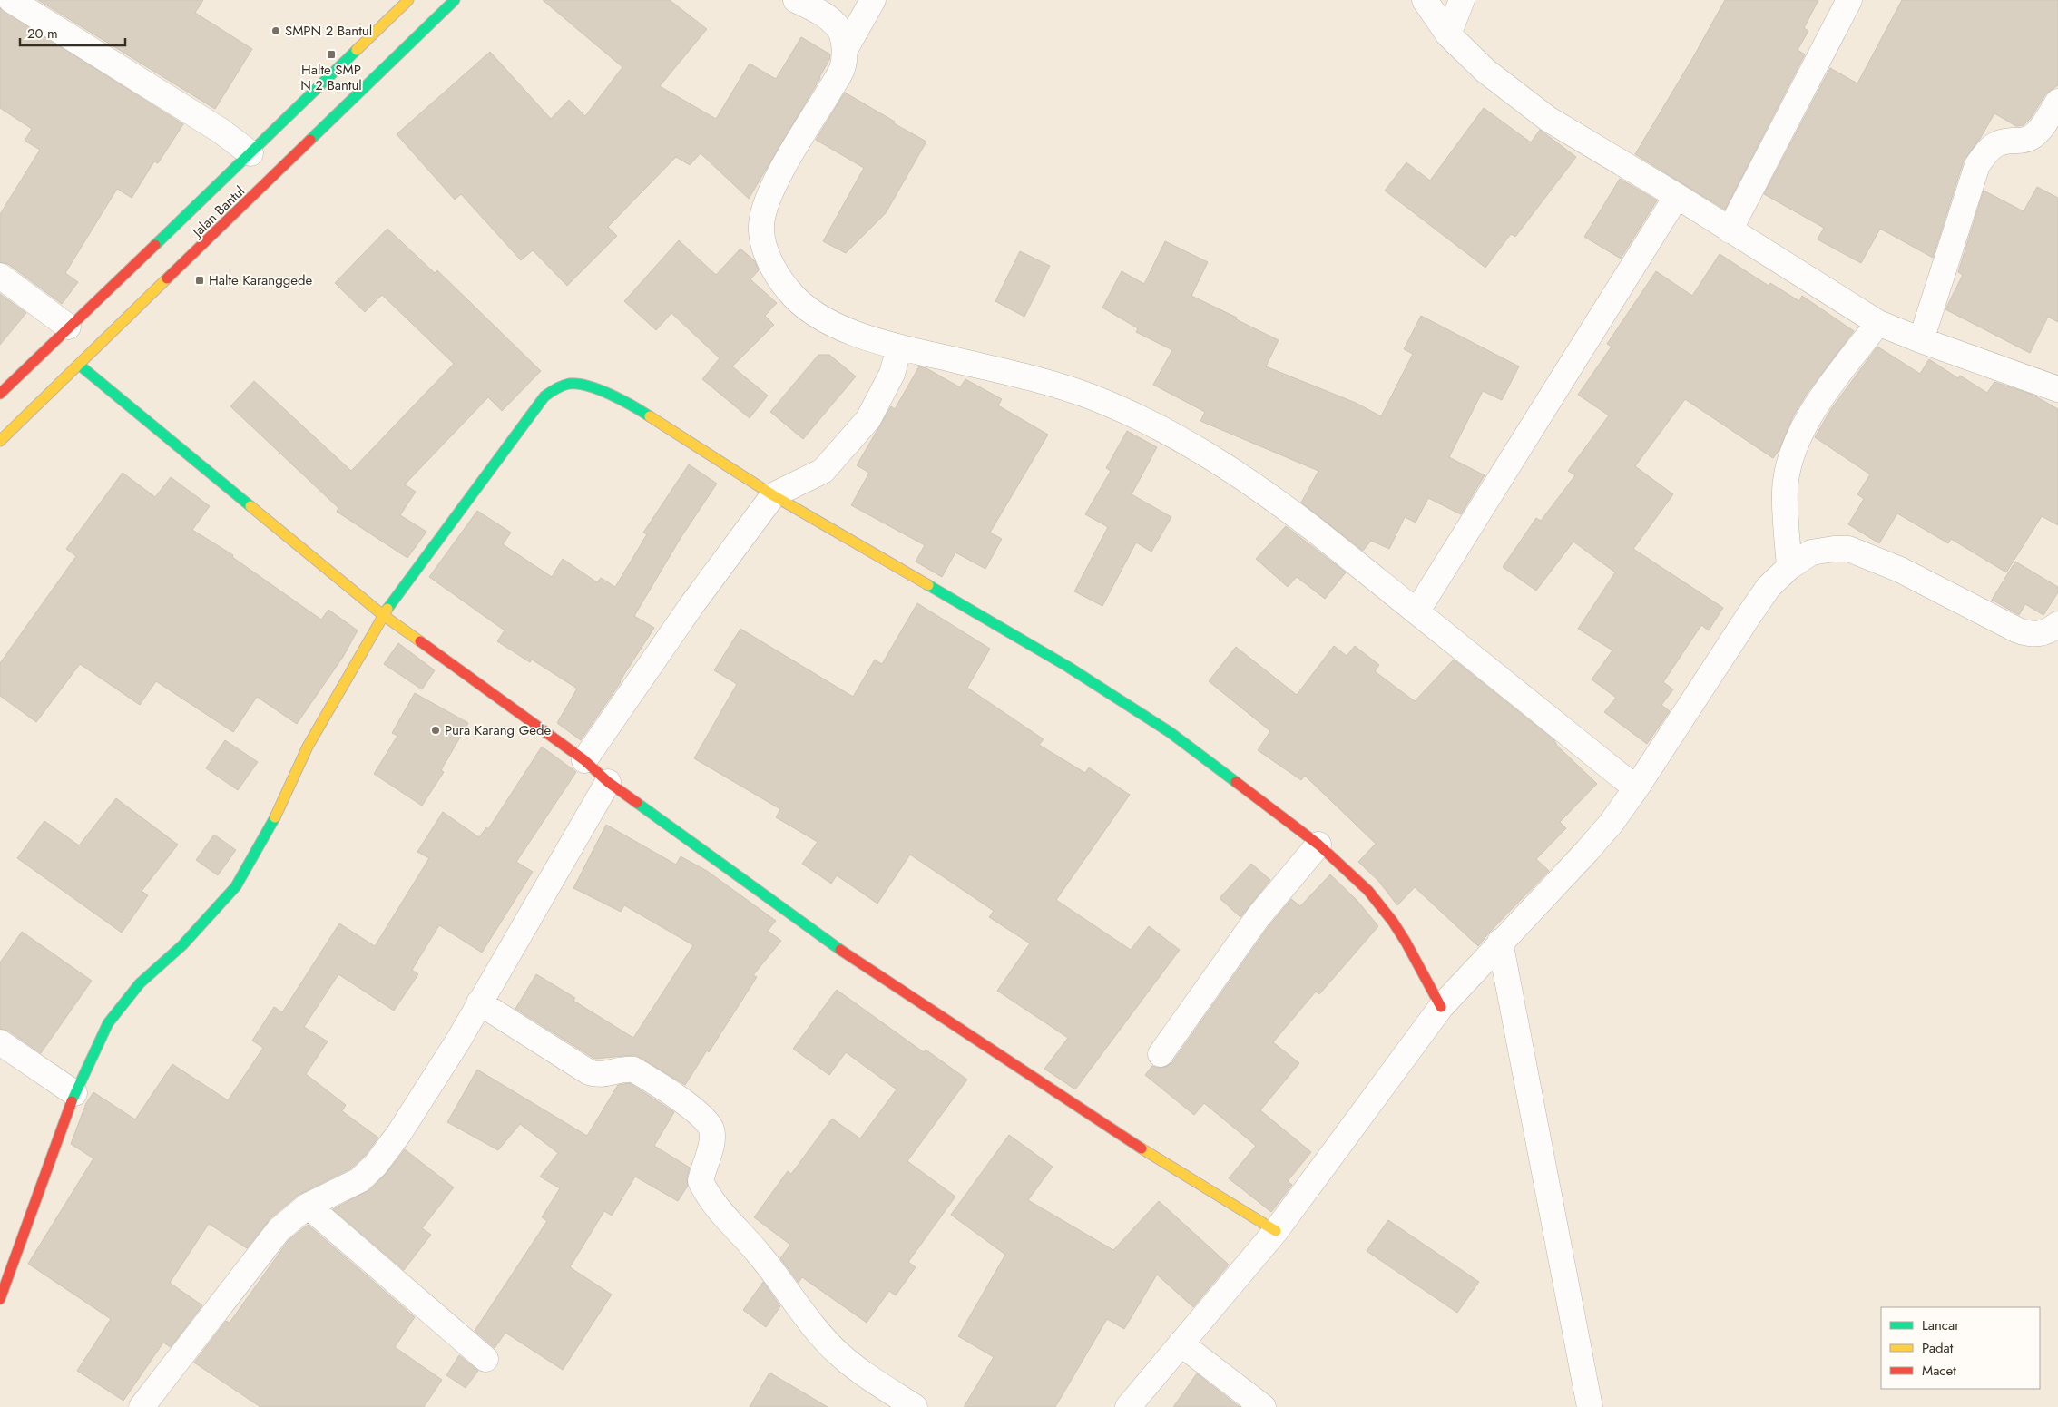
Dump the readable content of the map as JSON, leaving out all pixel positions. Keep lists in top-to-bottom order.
{
  "streets": {
    "street": ["Jalan Bantul"]
  },
  "places": {
    "other": ["SMPN 2 Bantul", "Pura Karang Gede"],
    "transit": ["Halte SMP N 2 Bantul", "Halte Karanggede"]
  },
  "legend": ["Lancar", "Padat", "Macet"],
  "scale_bar": "20 m"
}
